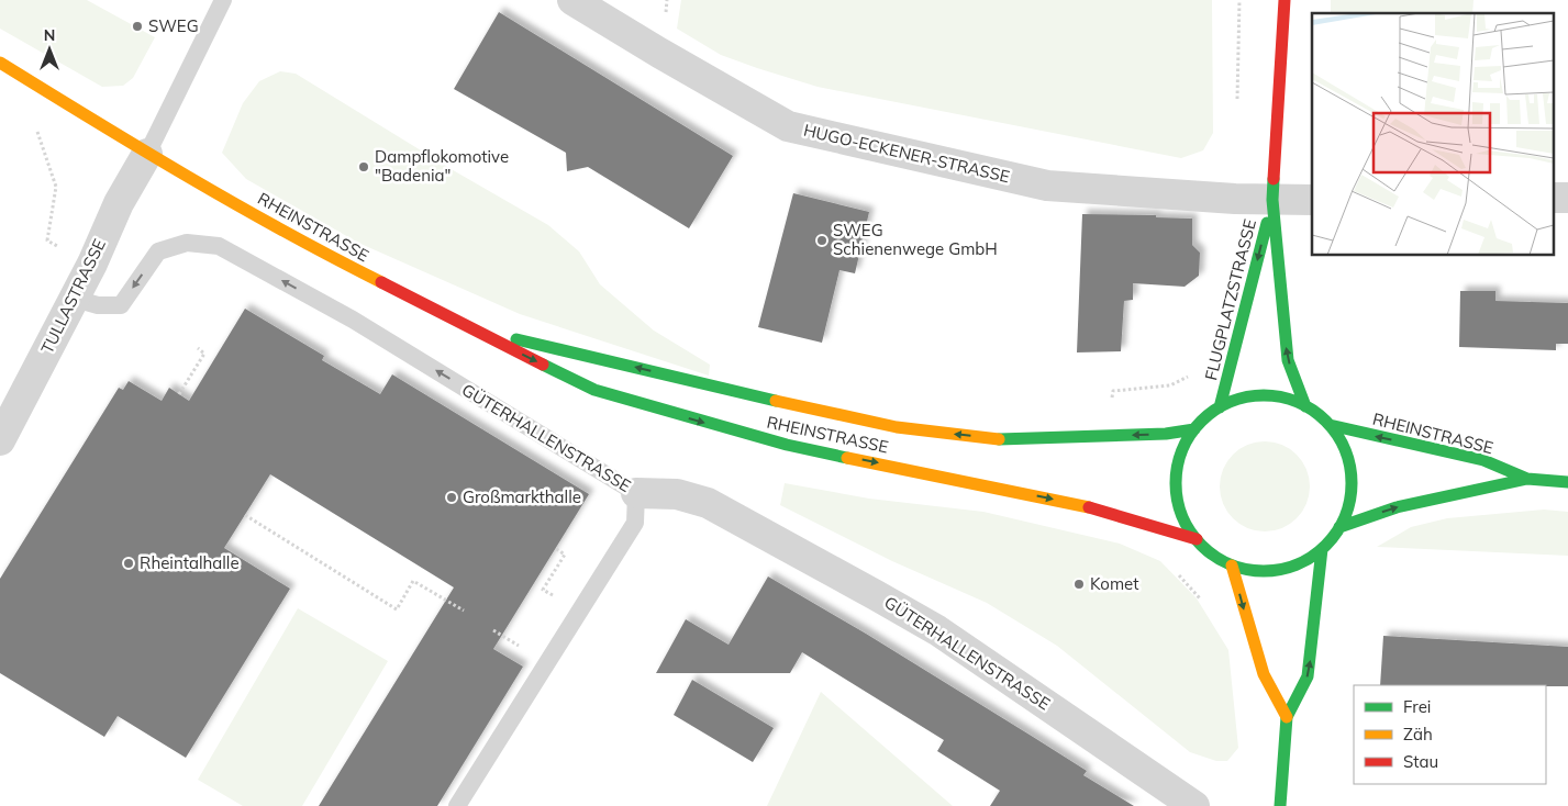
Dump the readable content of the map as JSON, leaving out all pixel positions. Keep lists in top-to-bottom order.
{
  "streets": {
    "main road": ["RHEINSTRASSE", "FLUGPLATZSTRASSE"],
    "street": ["HUGO-ECKENER-STRASSE", "TULLASTRASSE", "GÜTERHALLENSTRASSE"]
  },
  "crossings": [
    ["HUGO-ECKENER-STRASSE", "FLUGPLATZSTRASSE"],
    ["RHEINSTRASSE", "TULLASTRASSE"],
    ["RHEINSTRASSE", "FLUGPLATZSTRASSE"],
    ["TULLASTRASSE", "GÜTERHALLENSTRASSE"]
  ],
  "one_way": ["GÜTERHALLENSTRASSE"],
  "places": [
    "SWEG",
    "Dampflokomotive \"Badenia\"",
    "SWEG Schienenwege GmbH",
    "Großmarkthalle",
    "Rheintalhalle",
    "Komet"
  ],
  "legend": ["Frei", "Zäh", "Stau"],
  "north": "top"
}
